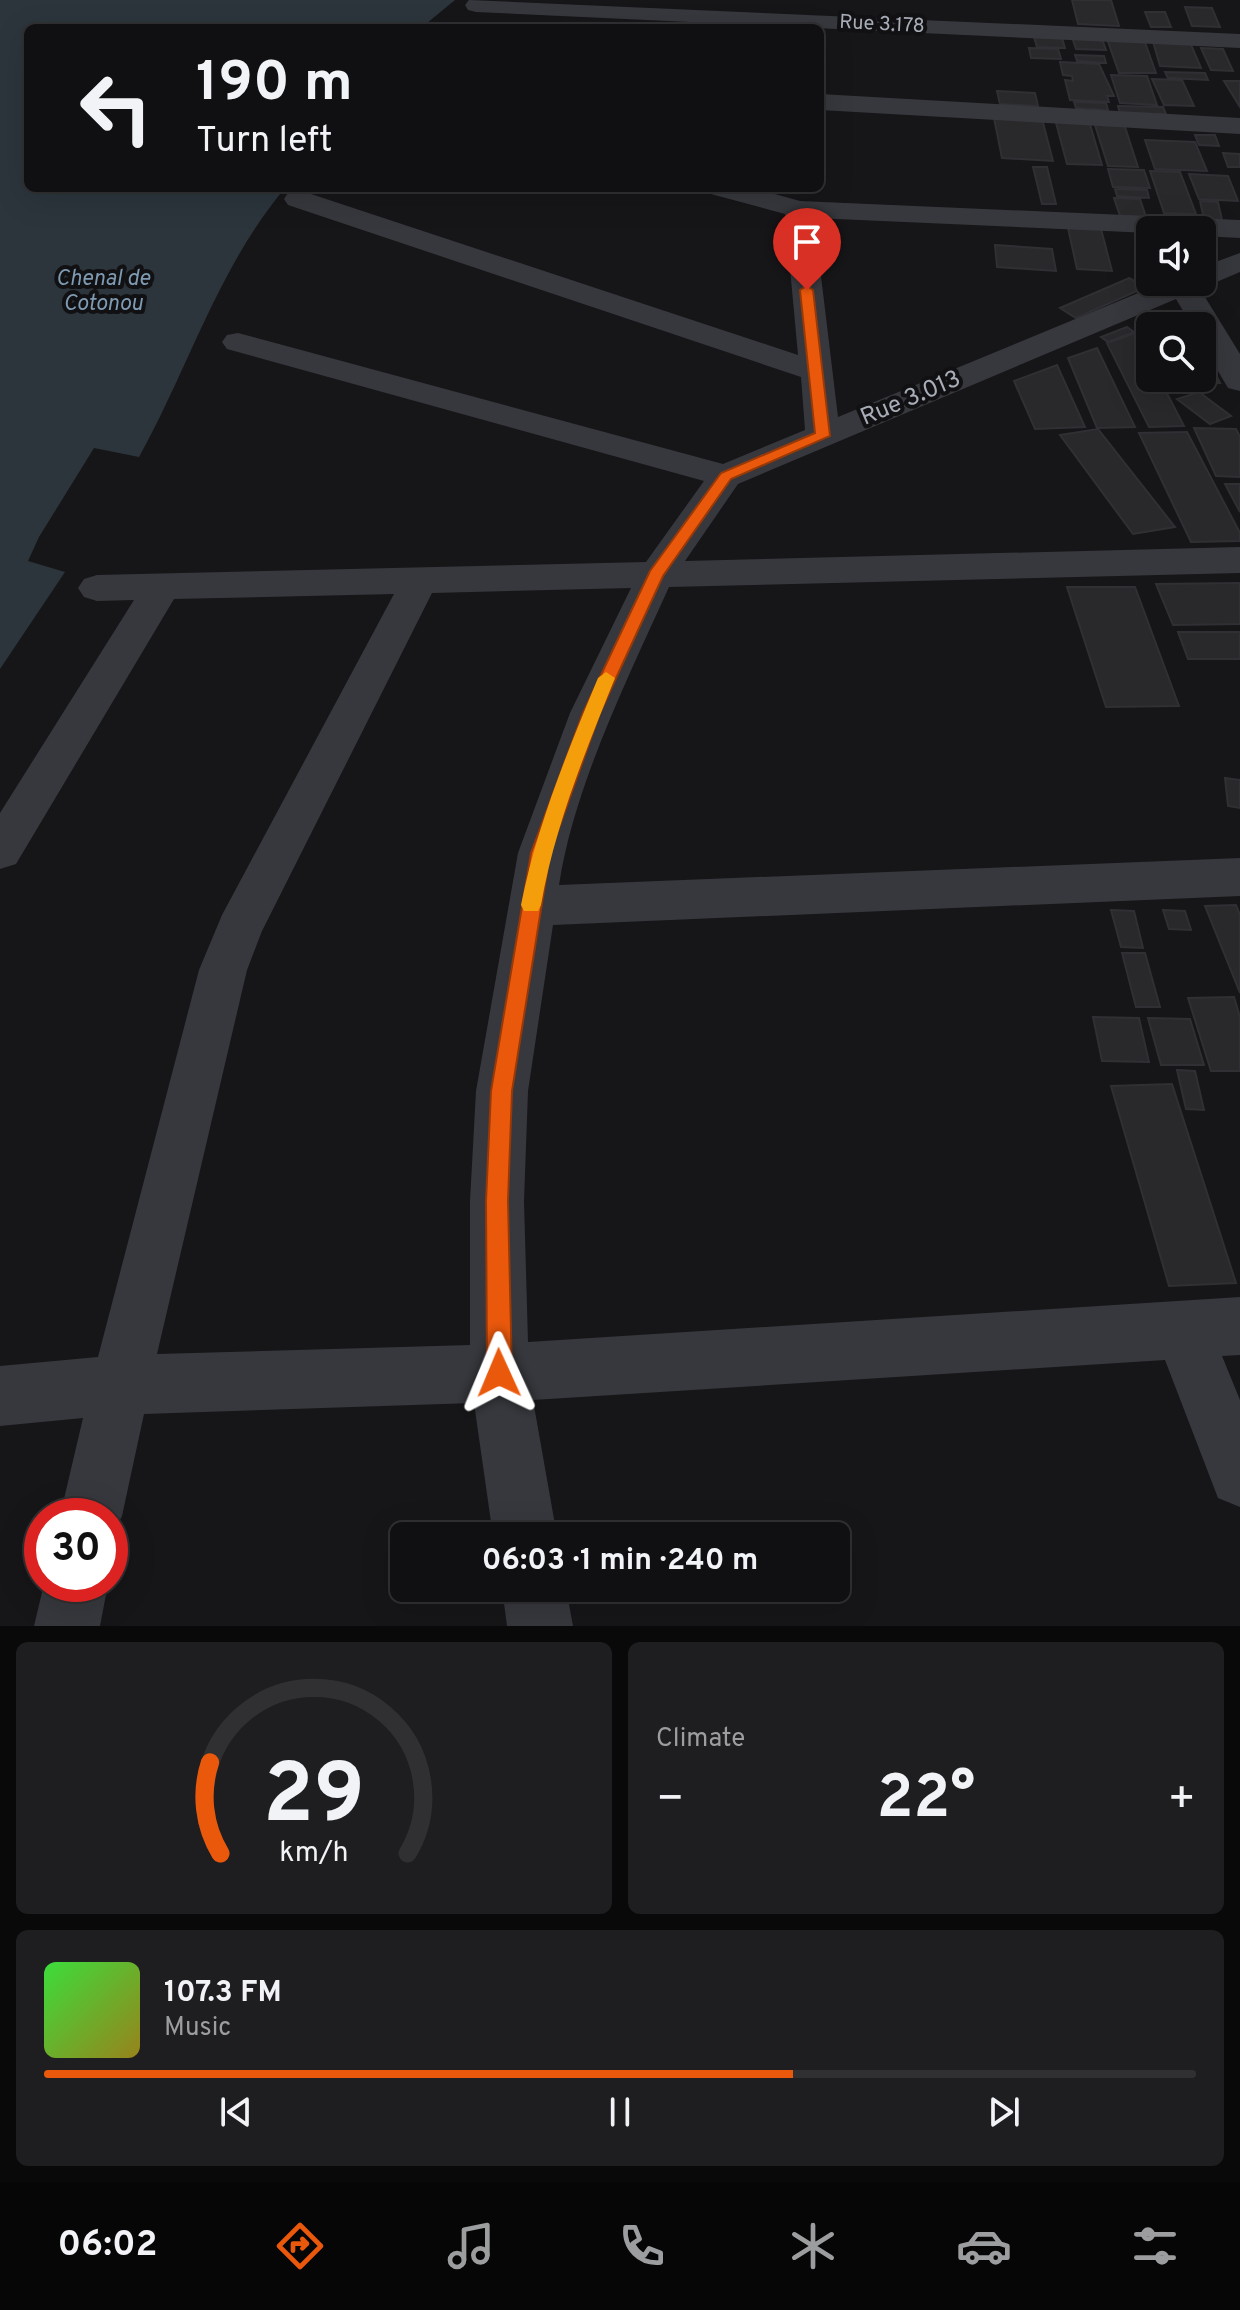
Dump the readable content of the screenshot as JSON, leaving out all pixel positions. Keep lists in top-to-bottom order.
{
  "streets": {
    "street": ["Rue 3.178", "Rue 3.013"]
  },
  "water": ["Chenal de Cotonou"],
  "page": {
    "turn": ["190 m", "Turn left"],
    "limit": "30",
    "trip": "06:03 · 1 min · 240 m",
    "tile": "Climate",
    "heat": ["−", "22°", "+"],
    "song": ["107.3 FM", "Music"],
    "tabs": "06:02",
    "gauge": ["29", "km/h"]
  }
}
